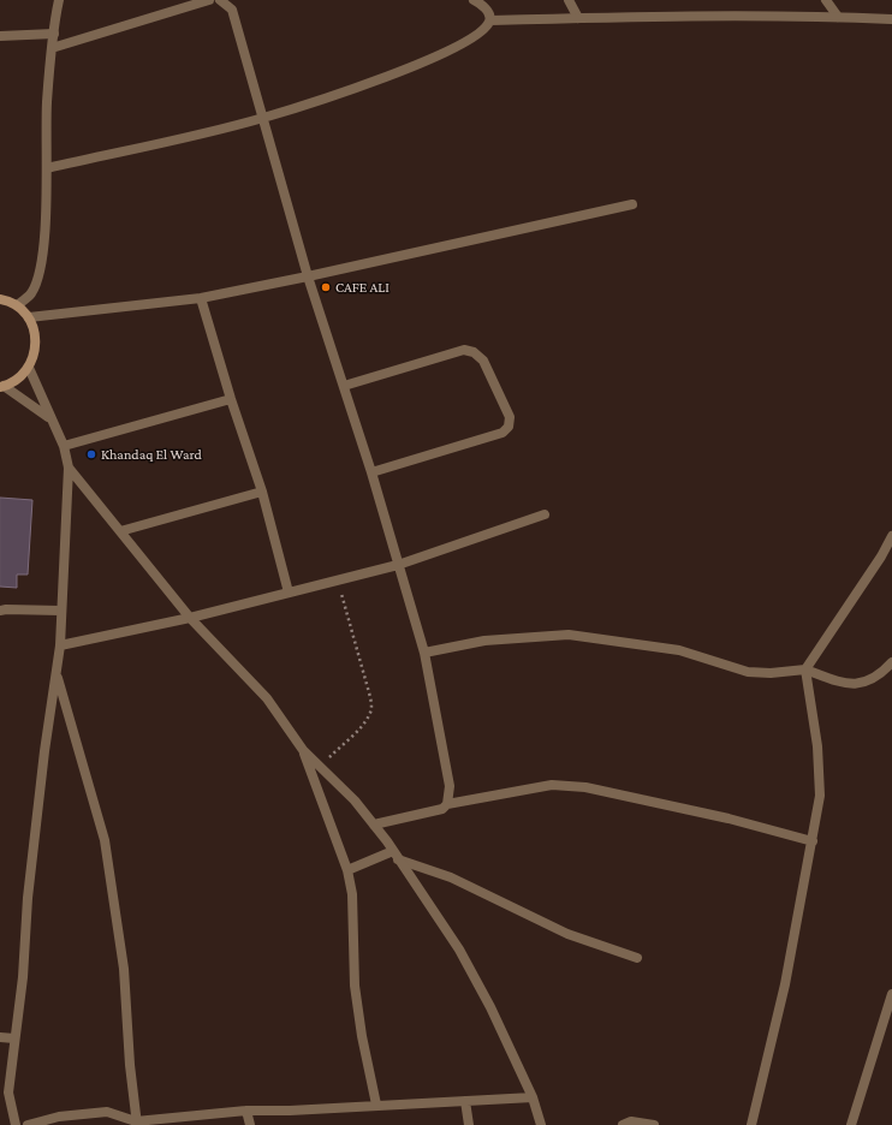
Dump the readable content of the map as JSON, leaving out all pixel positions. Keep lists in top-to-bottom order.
{
  "places": ["CAFE ALI", "Khandaq El Ward"]
}
